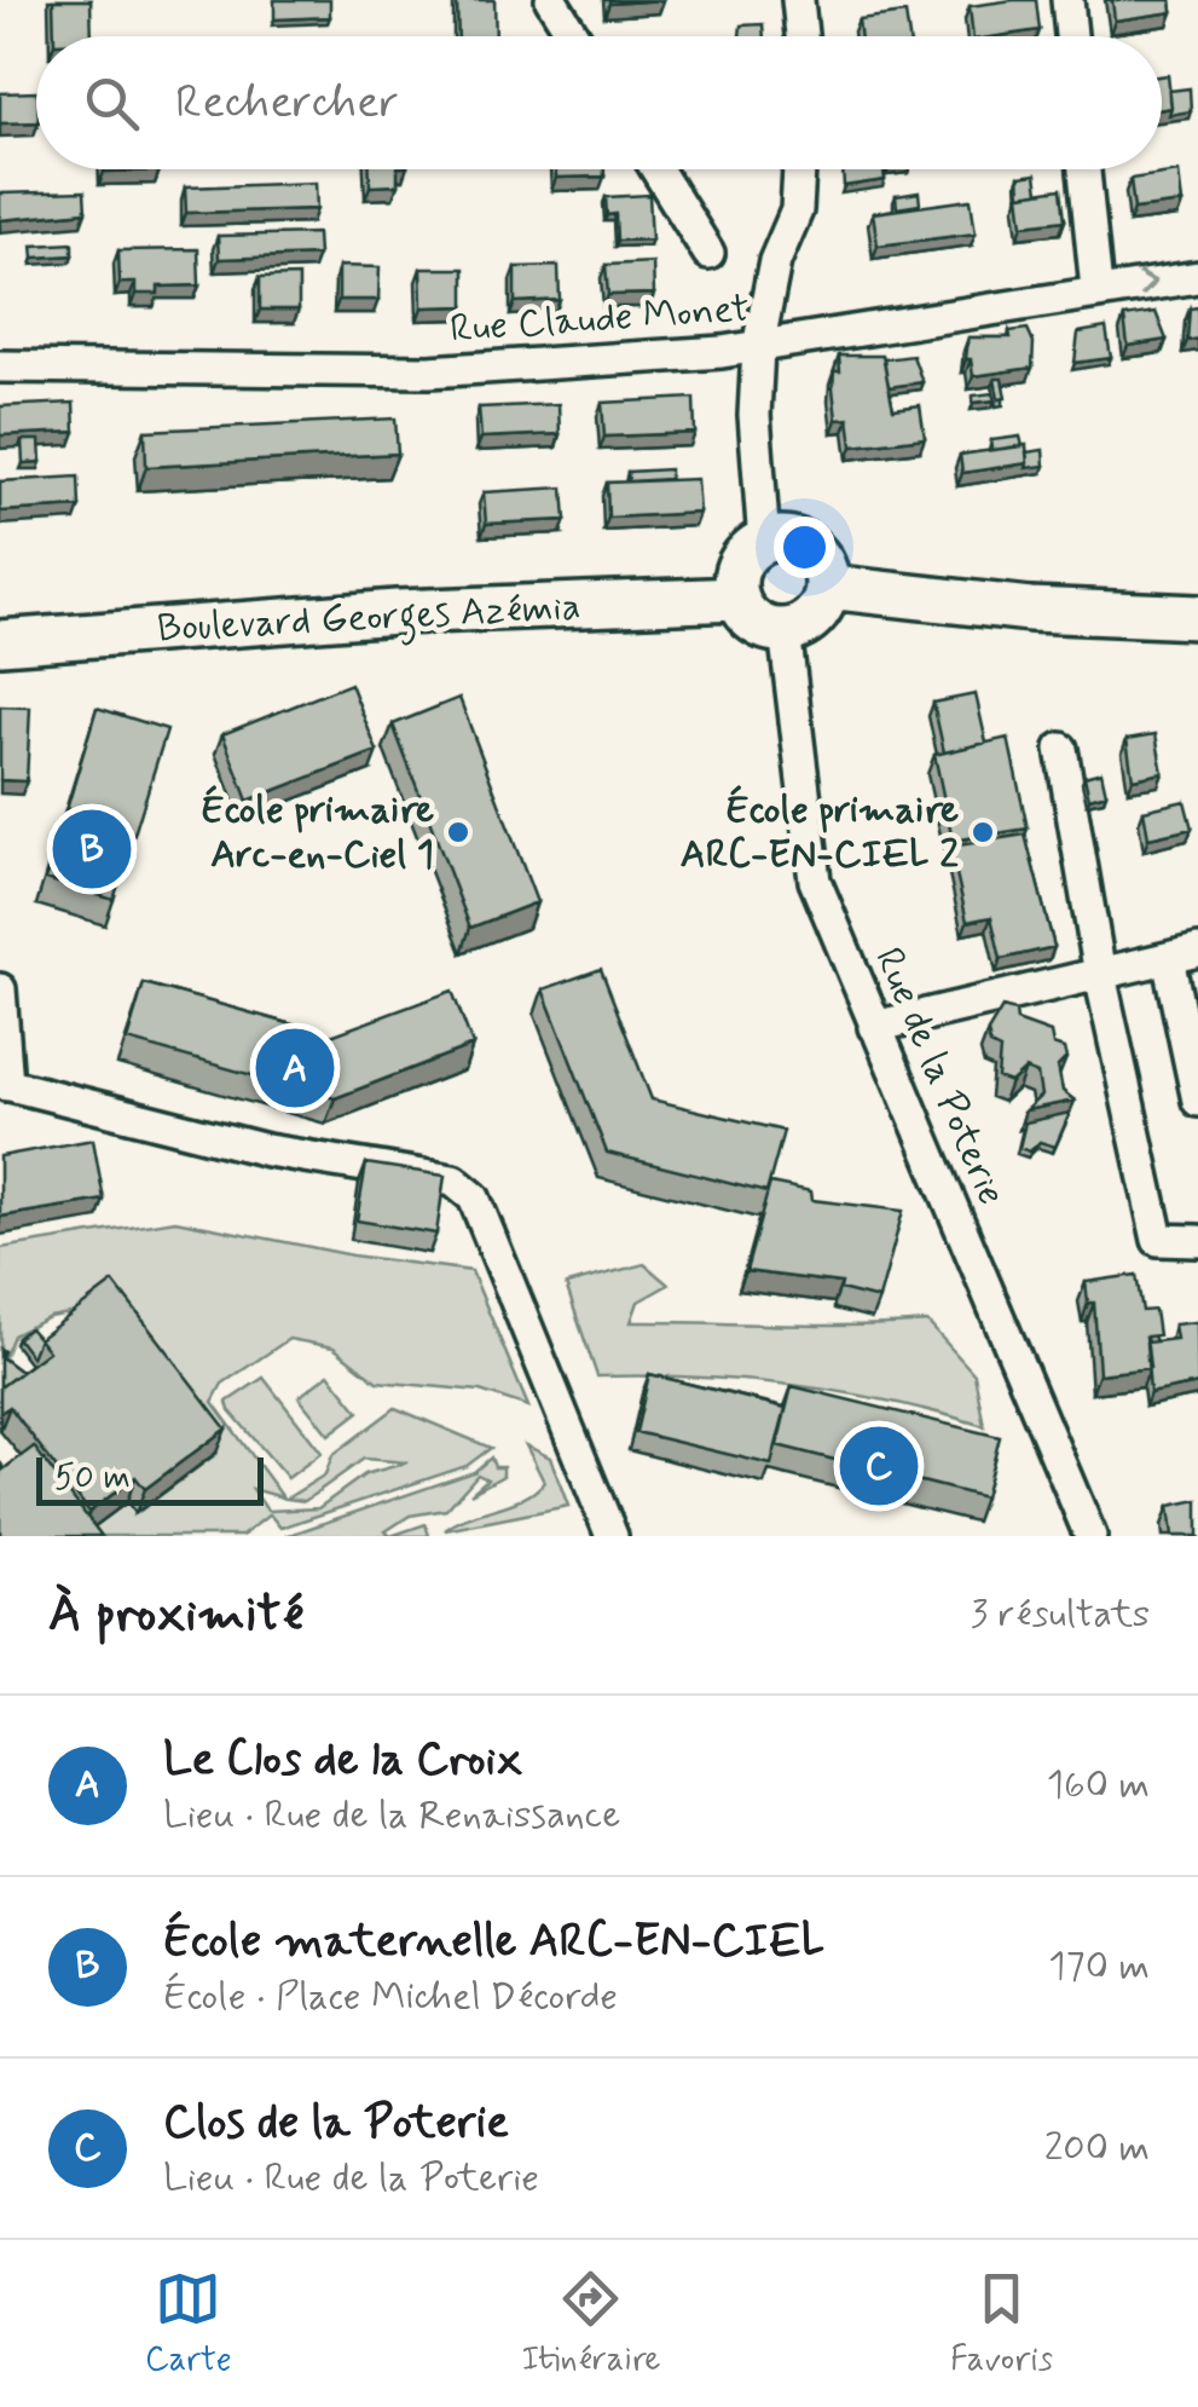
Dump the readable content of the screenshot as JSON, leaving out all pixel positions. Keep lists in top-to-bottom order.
{
  "streets": {
    "street": ["Rue Claude Monet", "Boulevard Georges Azémia", "Rue de la Poterie"]
  },
  "crossings": [
    ["Boulevard Georges Azémia", "Rue de la Poterie"]
  ],
  "places": ["École primaire Arc-en-Ciel 1", "École primaire ARC-EN-CIEL 2"],
  "scale_bar": "50 m",
  "page": {
    "search": "Rechercher",
    "pins": ["B", "A", "C"],
    "scale": "50 m",
    "heading": ["À proximité", "3 résultats"],
    "list": [
      {
        "mark": "A",
        "name": "Le Clos de la Croix",
        "note": "Lieu · Rue de la Renaissance",
        "value": "160 m"
      },
      {
        "mark": "B",
        "name": "École maternelle ARC-EN-CIEL",
        "note": "École · Place Michel Décorde",
        "value": "170 m"
      },
      {
        "mark": "C",
        "name": "Clos de la Poterie",
        "note": "Lieu · Rue de la Poterie",
        "value": "200 m"
      }
    ],
    "nav": ["Carte", "Itinéraire", "Favoris"]
  }
}
